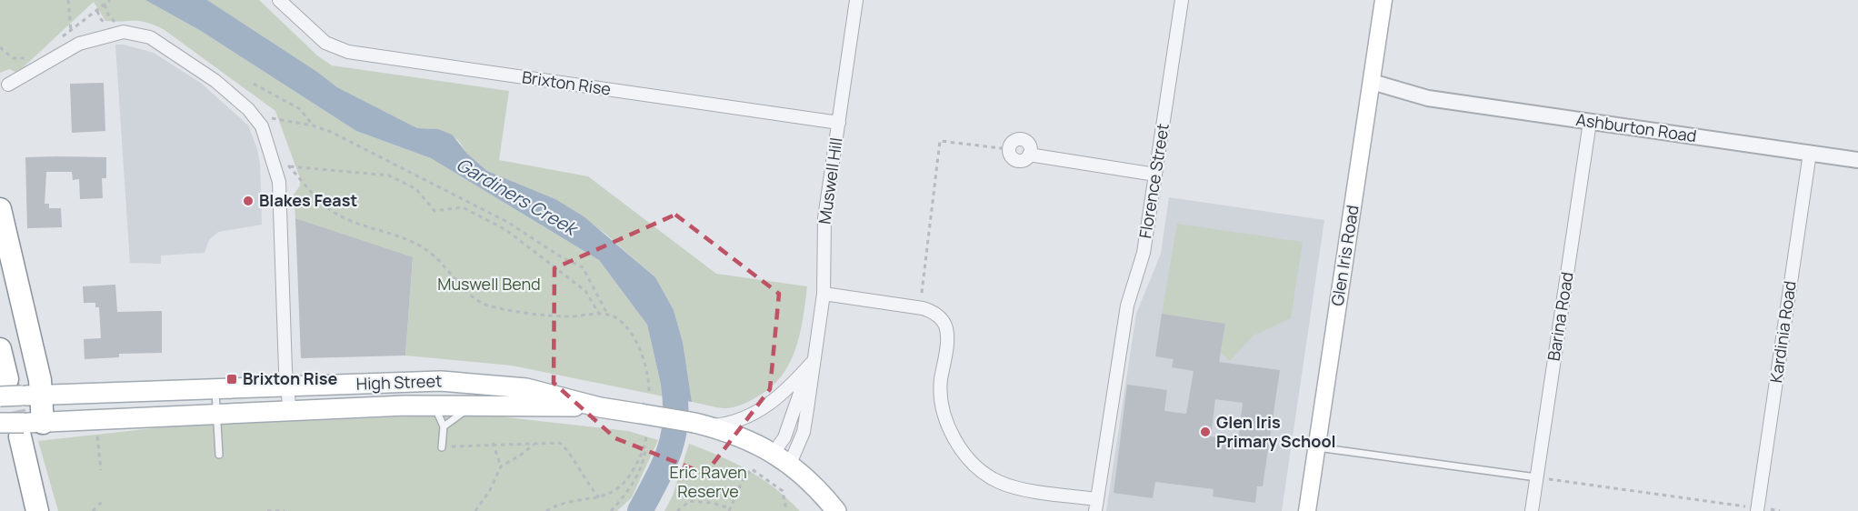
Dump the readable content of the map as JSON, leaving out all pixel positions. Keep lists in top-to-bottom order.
{
  "streets": {
    "main road": ["Glen Iris Road", "High Street"],
    "street": [
      "Brixton Rise",
      "Ashburton Road",
      "Muswell Hill",
      "Florence Street",
      "Barina Road",
      "Kardinia Road"
    ]
  },
  "crossings": [
    ["Brixton Rise", "Muswell Hill"],
    ["Ashburton Road", "Glen Iris Road"],
    ["Ashburton Road", "Barina Road"],
    ["Ashburton Road", "Kardinia Road"],
    ["Muswell Hill", "High Street"]
  ],
  "water": ["Gardiners Creek"],
  "parks": ["Muswell Bend", "Eric Raven Reserve"],
  "places": {
    "other": ["Blakes Feast", "Glen Iris Primary School"],
    "transit": ["Brixton Rise"]
  }
}
